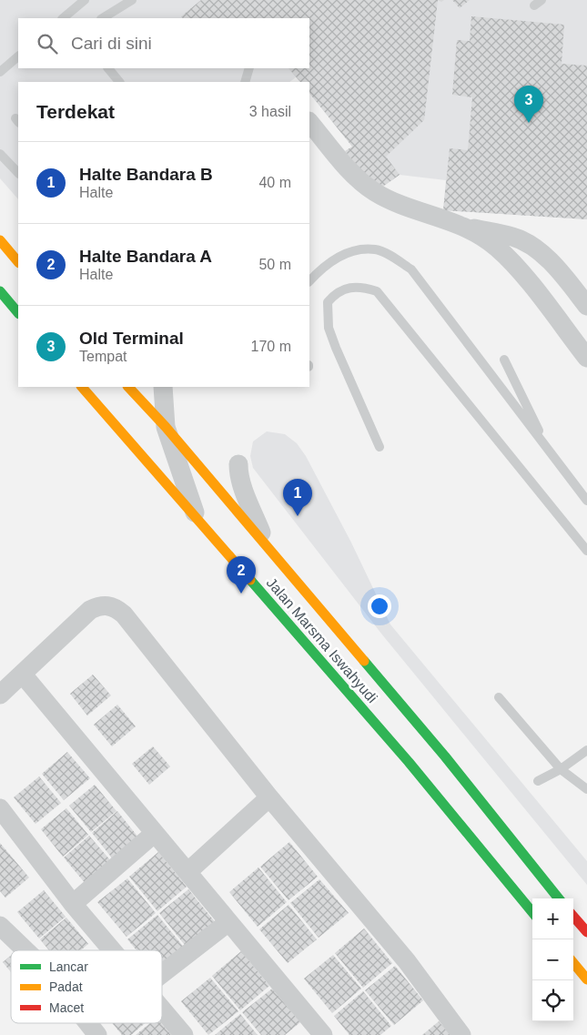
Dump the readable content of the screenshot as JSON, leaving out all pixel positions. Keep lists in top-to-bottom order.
{
  "streets": {
    "highway": ["Jalan Marsma Iswahyudi"]
  },
  "legend": ["Lancar", "Padat", "Macet"],
  "page": {
    "search": "Cari di sini",
    "heading": ["Terdekat", "3 hasil"],
    "pins": ["3", "1", "2"],
    "list": [
      {
        "mark": "1",
        "name": "Halte Bandara B",
        "note": "Halte",
        "value": "40 m"
      },
      {
        "mark": "2",
        "name": "Halte Bandara A",
        "note": "Halte",
        "value": "50 m"
      },
      {
        "mark": "3",
        "name": "Old Terminal",
        "note": "Tempat",
        "value": "170 m"
      }
    ],
    "map_buttons": ["+", "−"]
  }
}
